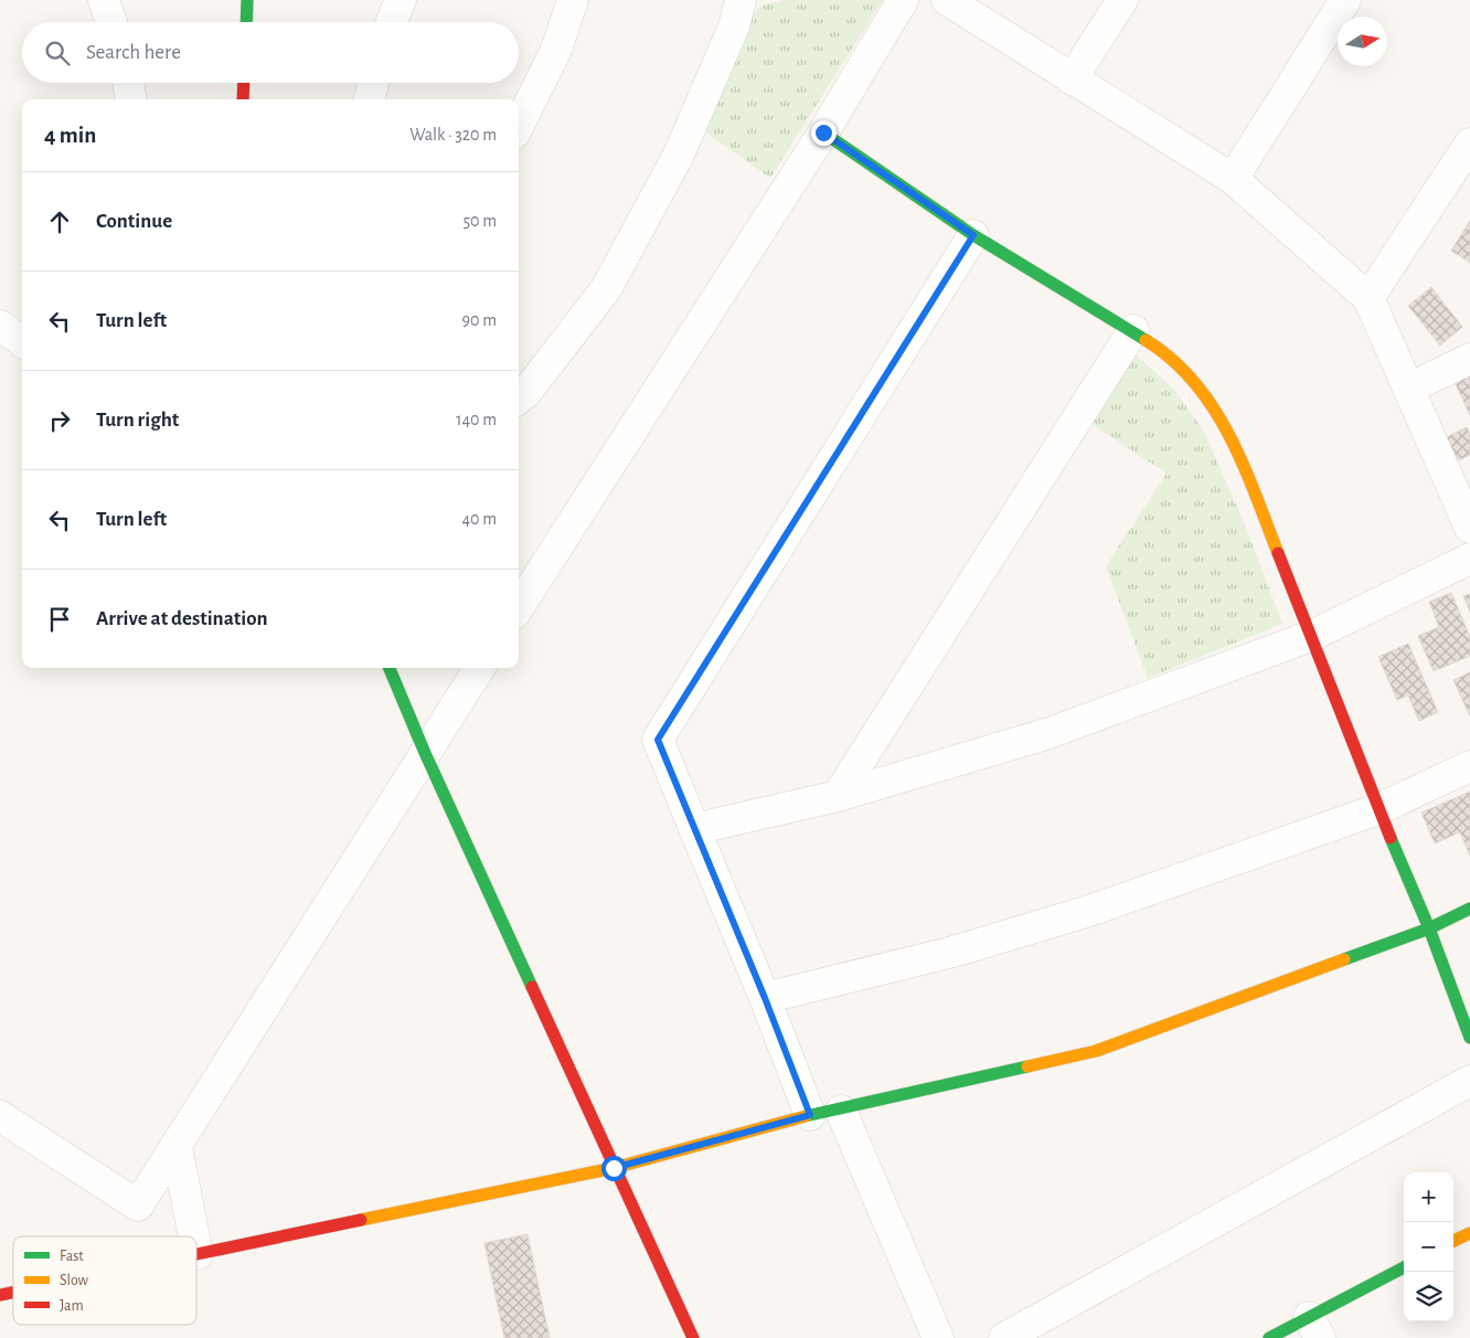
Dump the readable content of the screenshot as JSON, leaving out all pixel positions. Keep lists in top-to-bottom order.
{
  "legend": ["Fast", "Slow", "Jam"],
  "north": "right",
  "page": {
    "search": "Search here",
    "heading": ["4 min", "Walk · 320 m"],
    "list": [
      ["Continue", "50 m"],
      ["Turn left", "90 m"],
      ["Turn right", "140 m"],
      ["Turn left", "40 m"],
      "Arrive at destination"
    ],
    "map_buttons": ["+", "−"]
  }
}
